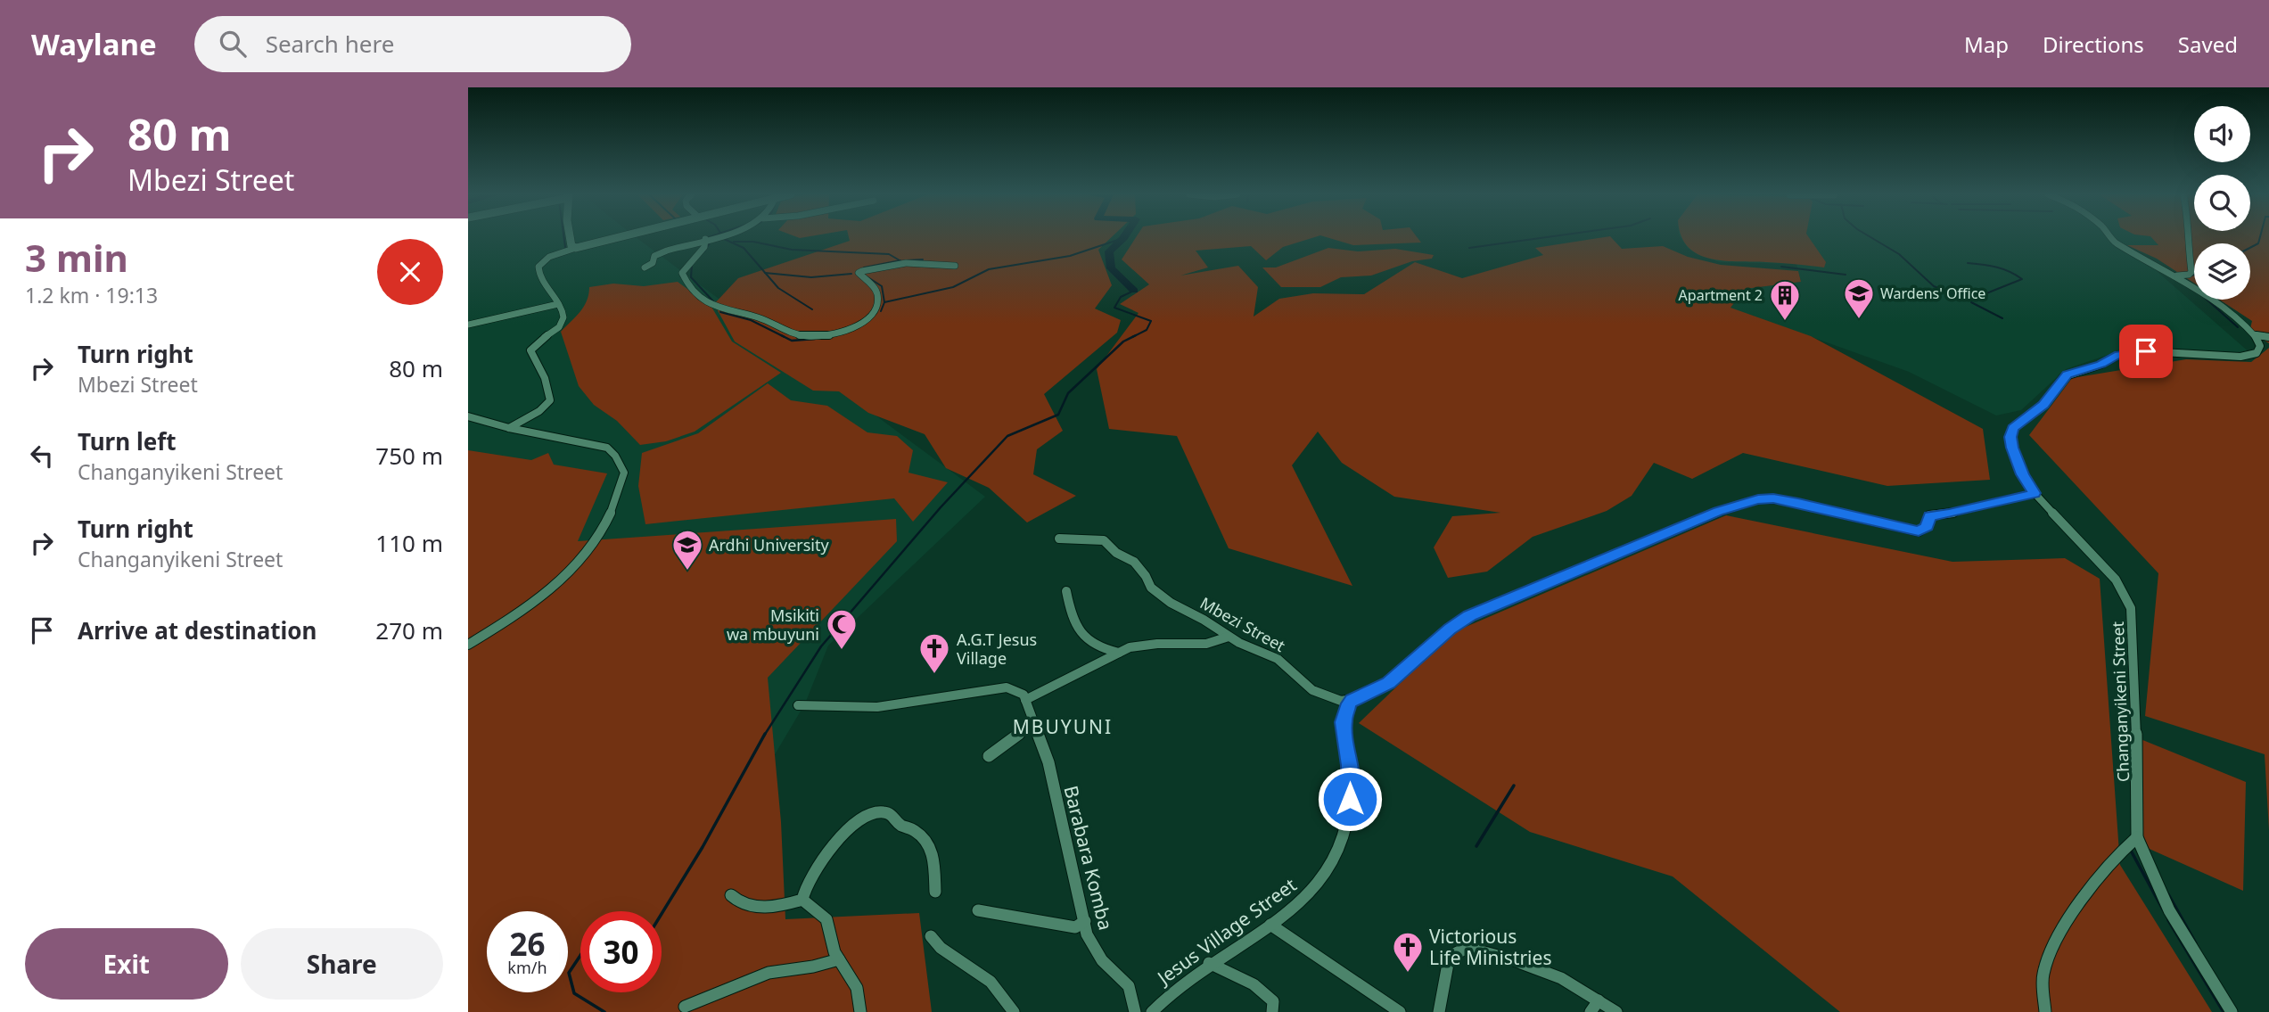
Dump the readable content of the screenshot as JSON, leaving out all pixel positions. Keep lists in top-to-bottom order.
{
  "streets": {
    "street": [
      "Mbezi Street",
      "Changanyikeni Street",
      "Barabara Komba",
      "Jesus Village Street"
    ]
  },
  "crossings": [
    ["Mbezi Street", "Jesus Village Street"]
  ],
  "districts": ["MBUYUNI"],
  "places": {
    "school or university": ["Wardens' Office", "Ardhi University"],
    "building": ["Apartment 2"],
    "mosque": ["Msikiti wa mbuyuni"],
    "church": ["A.G.T Jesus Village", "Victorious Life Ministries"]
  },
  "page": {
    "header": "Waylane",
    "search": "Search here",
    "nav": ["Map", "Directions", "Saved"],
    "turn": ["80 m", "Mbezi Street"],
    "heading": ["3 min", "1.2 km · 19:13"],
    "list": [
      {
        "name": "Turn right",
        "note": "Mbezi Street",
        "value": "80 m"
      },
      {
        "name": "Turn left",
        "note": "Changanyikeni Street",
        "value": "750 m"
      },
      {
        "name": "Turn right",
        "note": "Changanyikeni Street",
        "value": "110 m"
      },
      {
        "name": "Arrive at destination",
        "value": "270 m"
      }
    ],
    "speed": "26 km/h",
    "limit": "30",
    "buttons": ["Exit", "Share"]
  }
}
